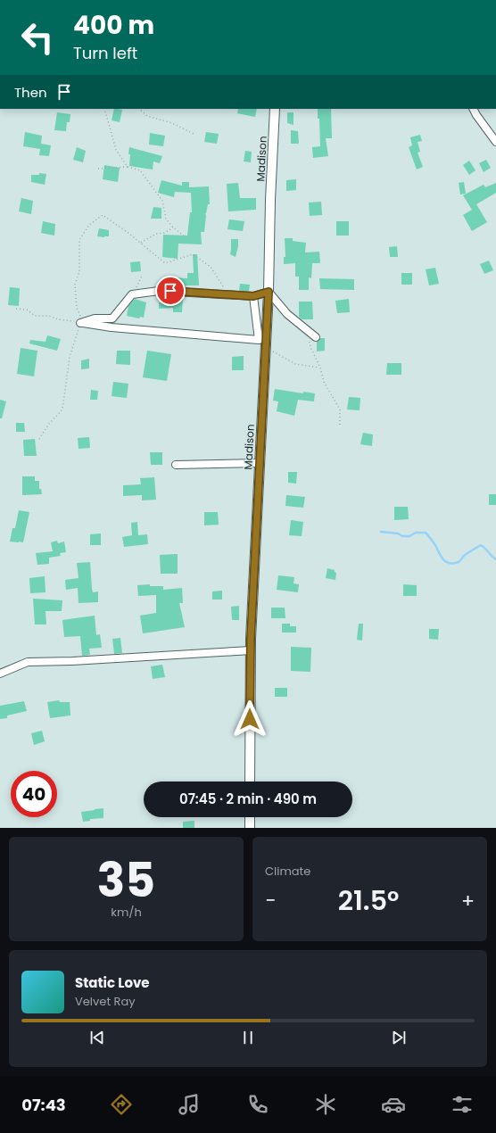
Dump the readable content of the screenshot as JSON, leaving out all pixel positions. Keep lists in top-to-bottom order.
{
  "streets": {
    "street": ["Madison"]
  },
  "page": {
    "turn": ["400 m", "Turn left"],
    "then": "Then",
    "limit": "40",
    "trip": "07:45 · 2 min · 490 m",
    "tile": [
      ["35", "km/h"],
      "Climate"
    ],
    "heat": ["−", "21.5°", "+"],
    "song": ["Static Love", "Velvet Ray"],
    "tabs": "07:43"
  }
}
